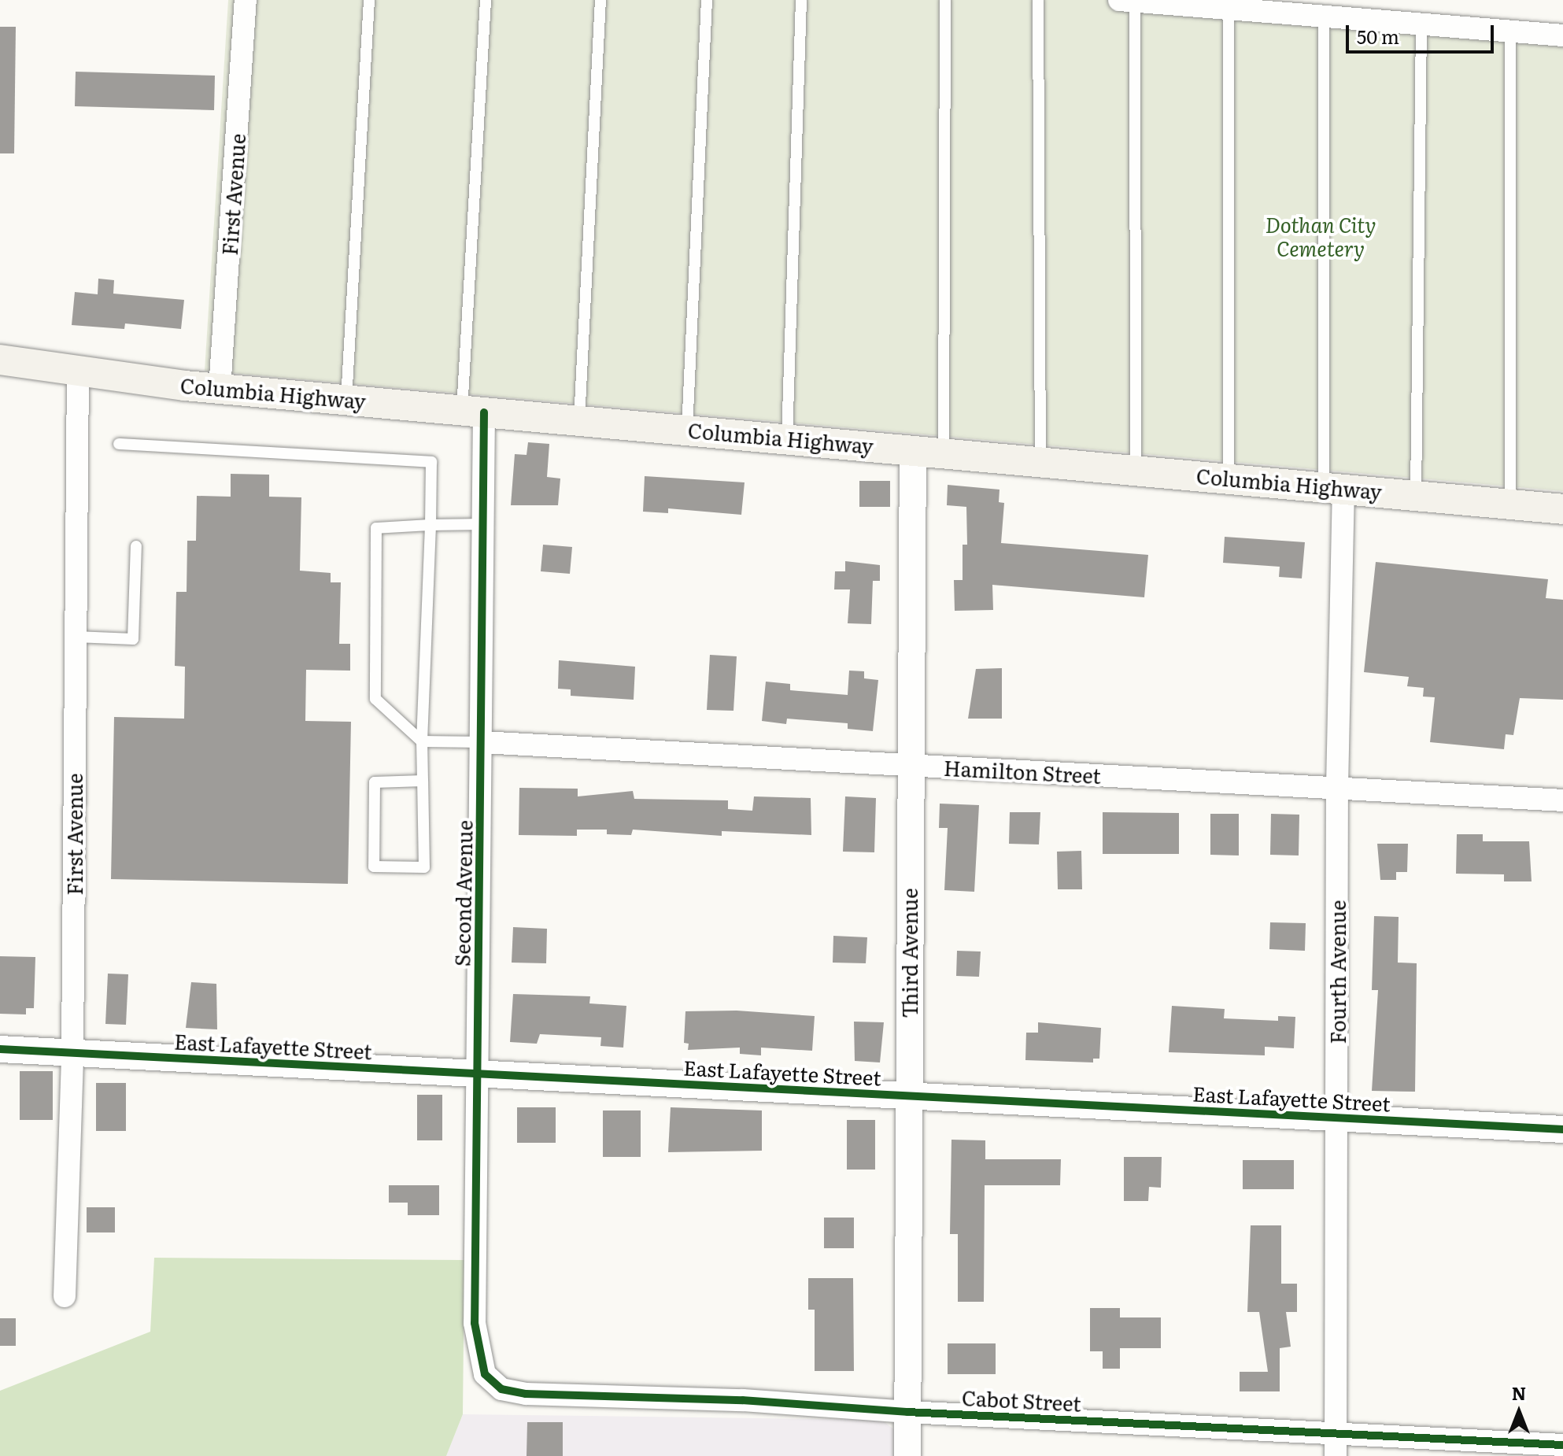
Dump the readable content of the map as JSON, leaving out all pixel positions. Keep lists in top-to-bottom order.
{
  "streets": {
    "main road": ["Columbia Highway"],
    "street": [
      "First Avenue",
      "Hamilton Street",
      "Second Avenue",
      "Third Avenue",
      "Fourth Avenue",
      "East Lafayette Street",
      "Cabot Street"
    ]
  },
  "crossings": [
    ["First Avenue", "Columbia Highway"],
    ["First Avenue", "East Lafayette Street"],
    ["Columbia Highway", "Second Avenue"],
    ["Columbia Highway", "Third Avenue"],
    ["Columbia Highway", "Fourth Avenue"],
    ["Hamilton Street", "Second Avenue"],
    ["Hamilton Street", "Third Avenue"],
    ["Hamilton Street", "Fourth Avenue"],
    ["Second Avenue", "East Lafayette Street"],
    ["Second Avenue", "Cabot Street"],
    ["Third Avenue", "East Lafayette Street"],
    ["Third Avenue", "Cabot Street"],
    ["Fourth Avenue", "East Lafayette Street"],
    ["Fourth Avenue", "Cabot Street"]
  ],
  "parks": ["Dothan City Cemetery"],
  "scale_bar": "50 m",
  "north": "top"
}
